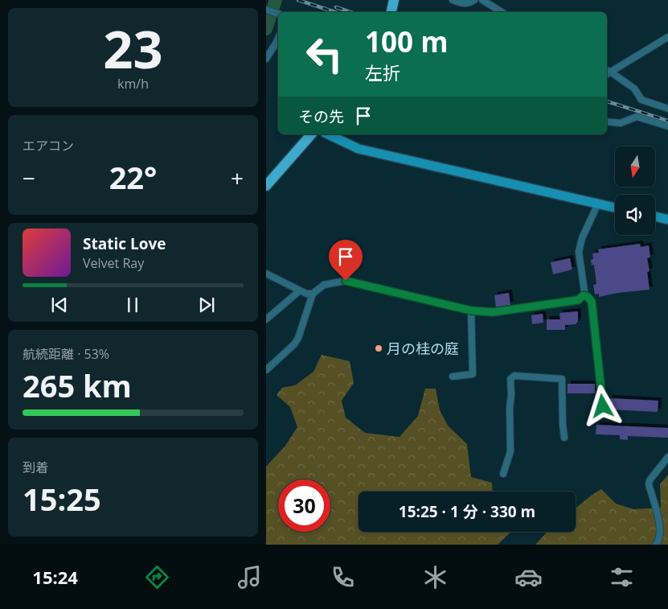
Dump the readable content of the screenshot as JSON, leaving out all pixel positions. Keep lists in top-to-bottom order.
{
  "places": ["月の桂の庭"],
  "north": "bottom",
  "page": {
    "tile": [
      ["23", "km/h"],
      "エアコン",
      ["航続距離 · 53%", "265 km"],
      ["到着", "15:25"]
    ],
    "turn": ["100 m", "左折"],
    "then": "その先",
    "heat": ["−", "22°", "+"],
    "song": ["Static Love", "Velvet Ray"],
    "limit": "30",
    "trip": "15:25 · 1 分 · 330 m",
    "tabs": "15:24"
  }
}
